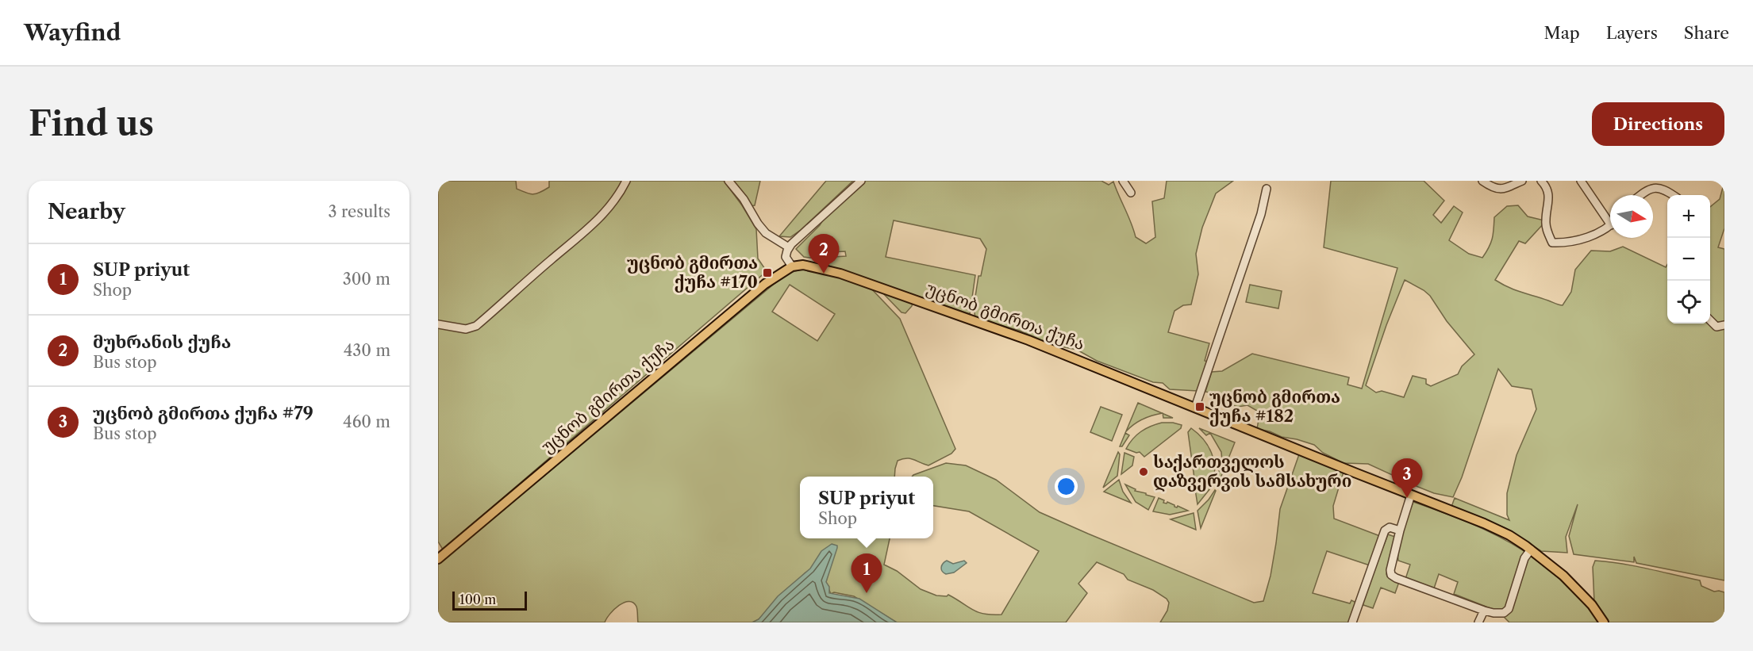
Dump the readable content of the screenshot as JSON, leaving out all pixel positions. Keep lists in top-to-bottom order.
{
  "streets": {
    "main road": ["უცნობ გმირთა ქუჩა"]
  },
  "places": {
    "transit": ["უცნობ გმირთა ქუჩა #170", "უცნობ გმირთა ქუჩა #182"],
    "other": ["საქართველოს დაზვერვის სამსახური"]
  },
  "scale_bar": "100 m",
  "north": "right",
  "page": {
    "header": "Wayfind",
    "nav": ["Map", "Layers", "Share"],
    "buttons": "Directions",
    "title": "Find us",
    "heading": ["Nearby", "3 results"],
    "map_buttons": ["+", "−"],
    "pins": ["2", "3", "1"],
    "list": [
      {
        "mark": "1",
        "name": "SUP priyut",
        "note": "Shop",
        "value": "300 m"
      },
      {
        "mark": "2",
        "name": "მუხრანის ქუჩა",
        "note": "Bus stop",
        "value": "430 m"
      },
      {
        "mark": "3",
        "name": "უცნობ გმირთა ქუჩა #79",
        "note": "Bus stop",
        "value": "460 m"
      }
    ],
    "popup": ["SUP priyut", "Shop"],
    "scale": "100 m"
  }
}
